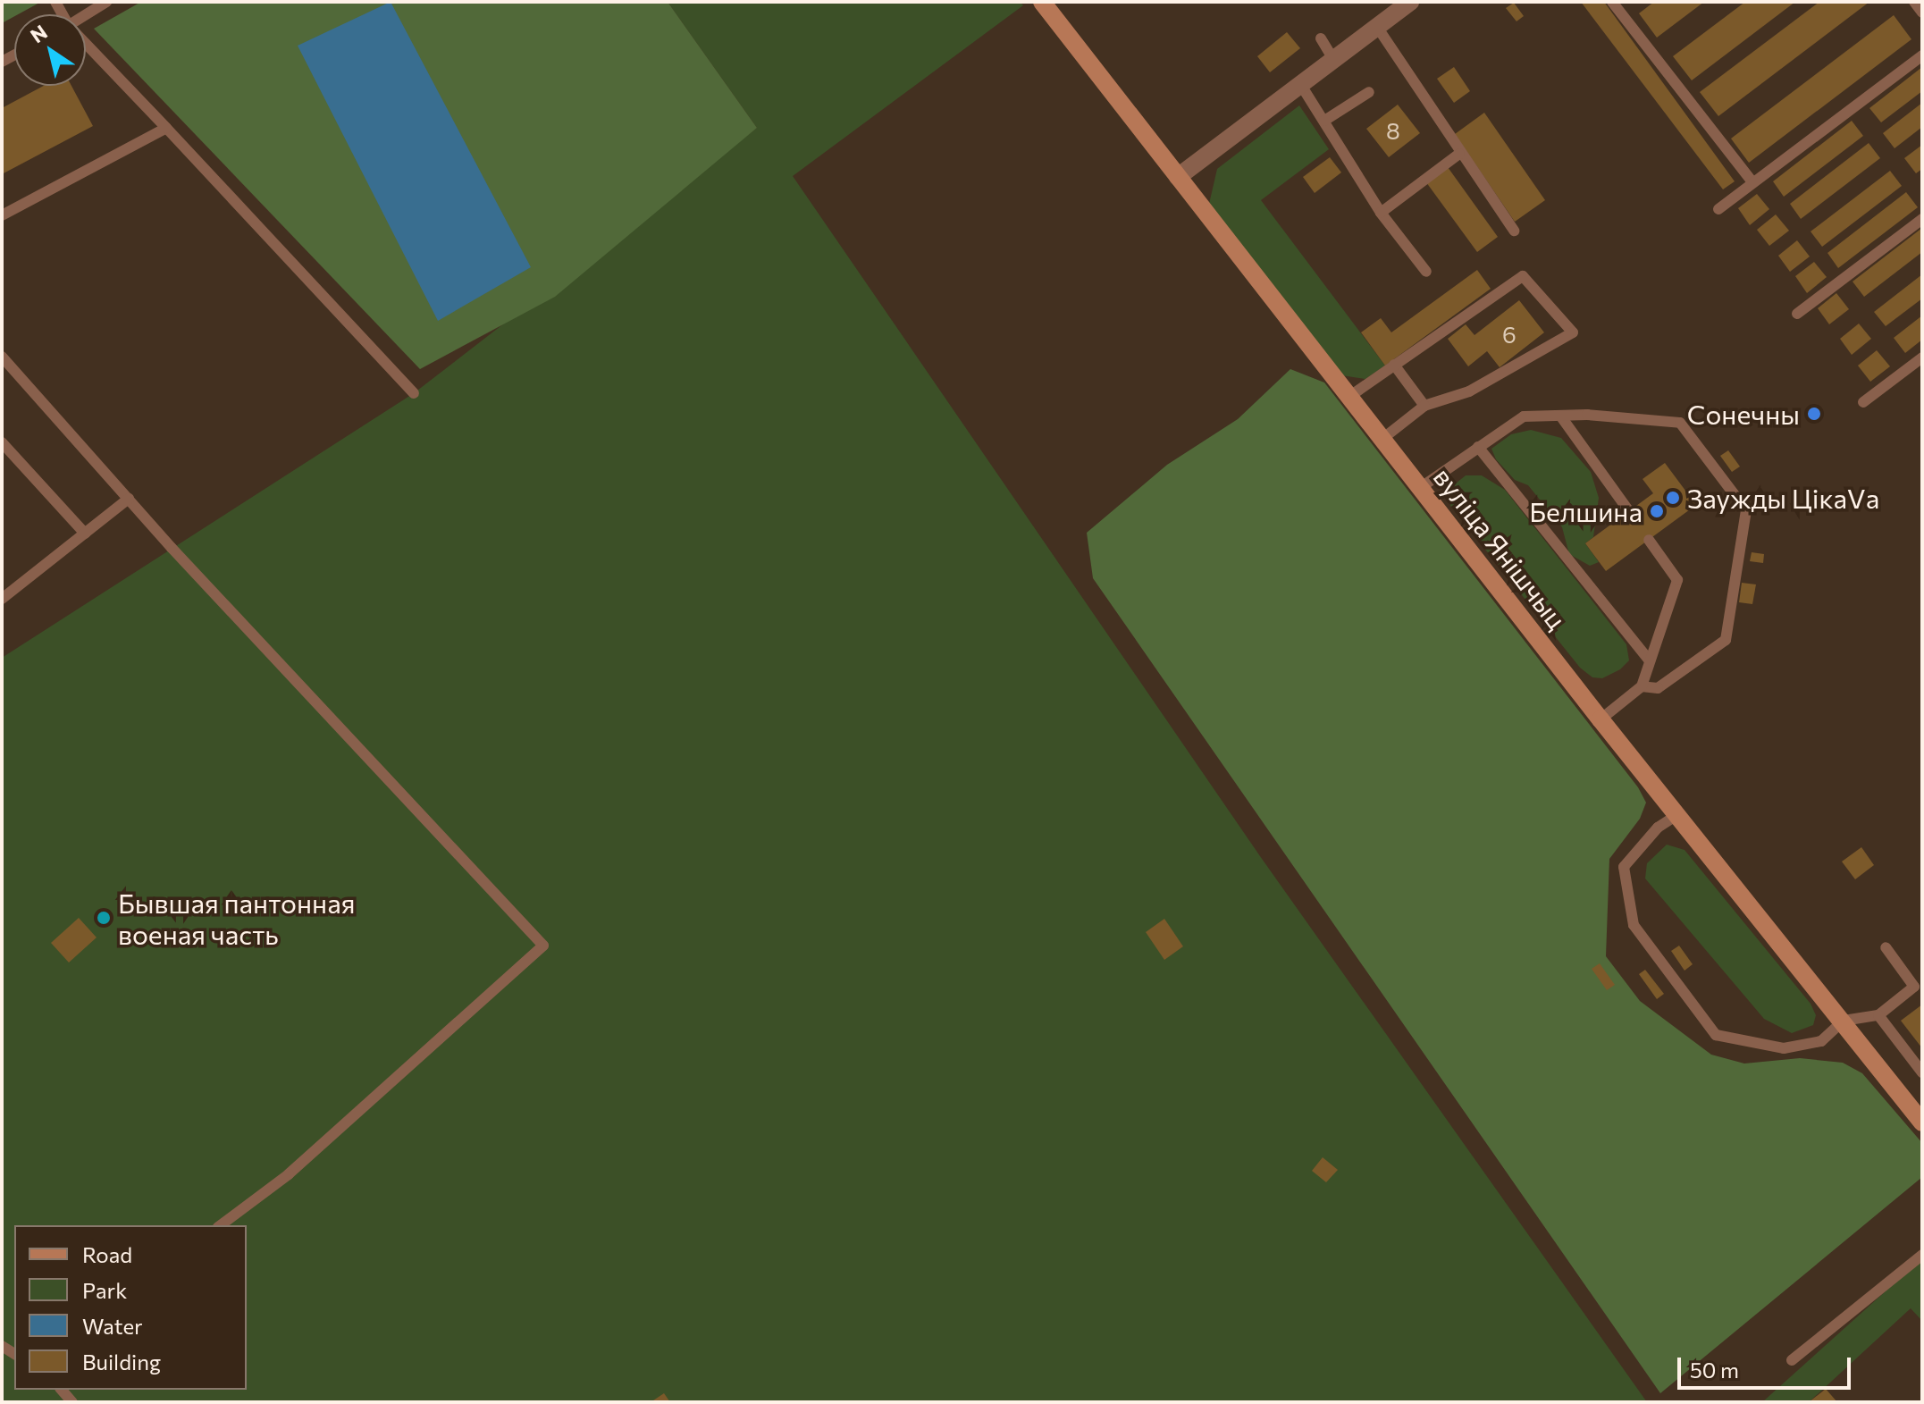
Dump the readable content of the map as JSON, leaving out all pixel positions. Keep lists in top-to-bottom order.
{
  "streets": {
    "street": ["вуліца Янішчыц"]
  },
  "places": [
    "Сонечны",
    "Заужды ЦікаVа",
    "Белшина",
    "Бывшая пантонная военая часть"
  ],
  "house_numbers": ["8", "6"],
  "legend": [
    "Road",
    "Park",
    "Water",
    "Building"
  ],
  "scale_bar": "50 m",
  "north": "top left"
}
